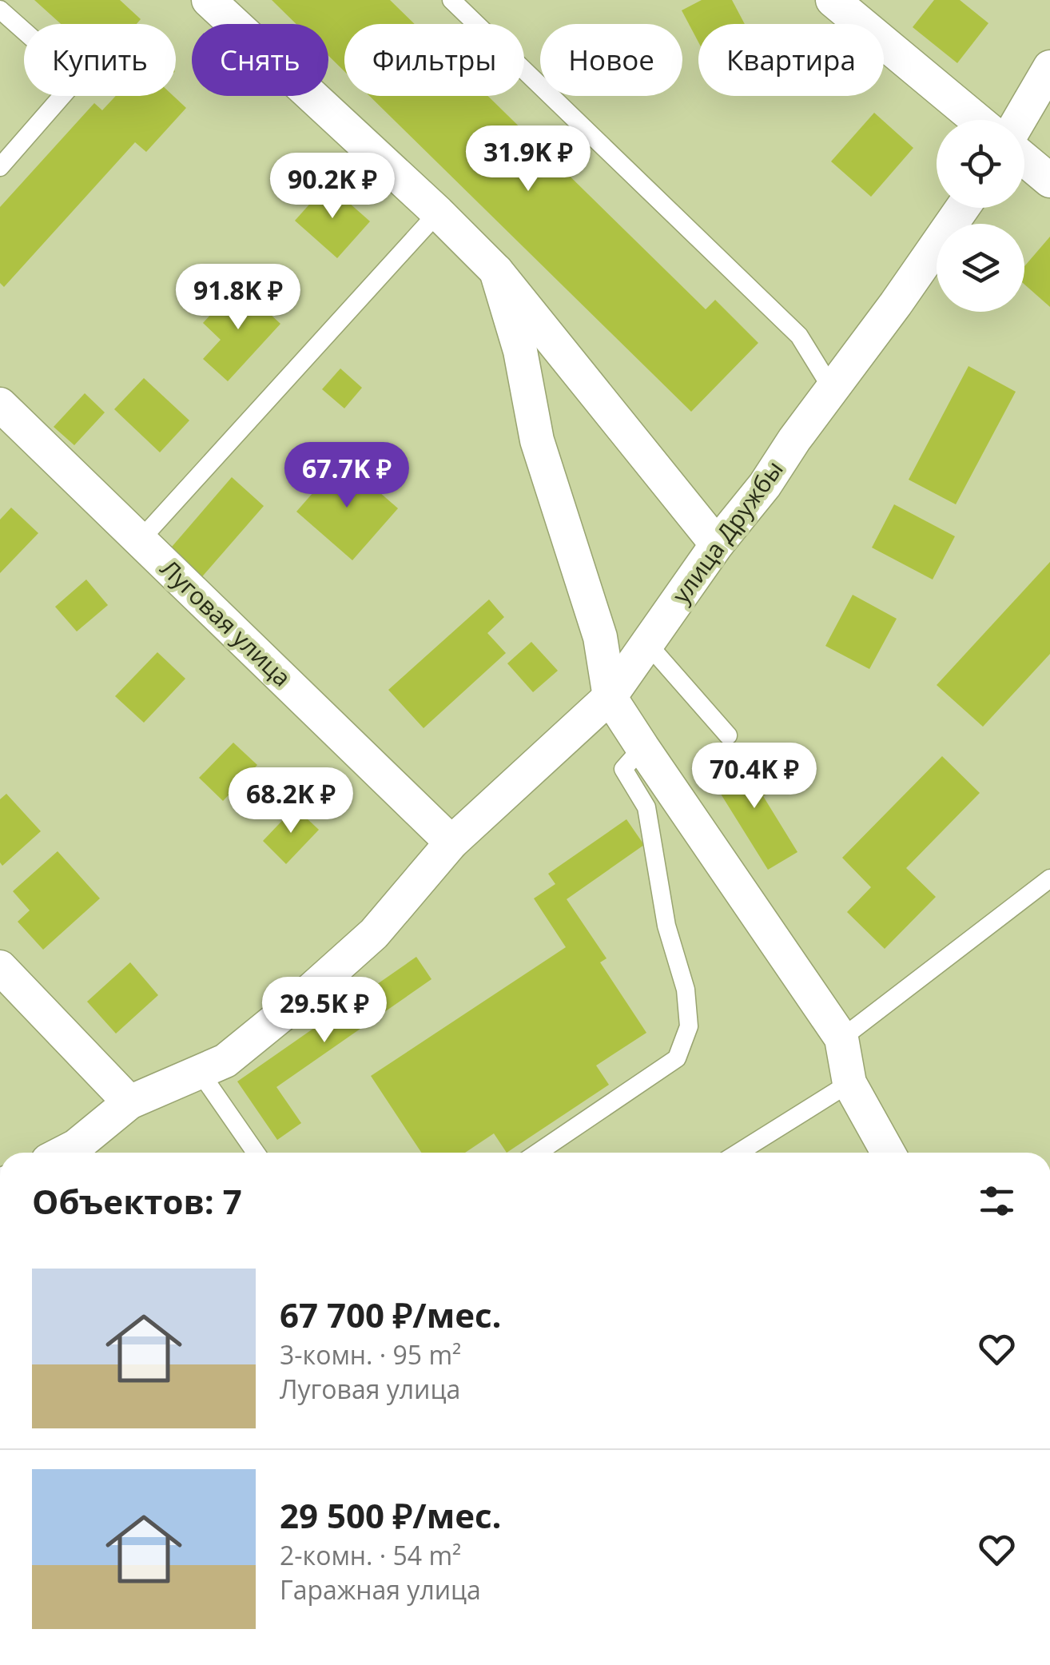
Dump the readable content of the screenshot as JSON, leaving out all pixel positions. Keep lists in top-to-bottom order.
{
  "streets": {
    "street": ["улица Дружбы", "Луговая улица"]
  },
  "crossings": [
    ["улица Дружбы", "Луговая улица"]
  ],
  "page": {
    "chip": [
      "Купить",
      "Снять",
      "Фильтры",
      "Новое",
      "Квартира"
    ],
    "price": [
      "31.9K ₽",
      "90.2K ₽",
      "91.8K ₽",
      "67.7K ₽",
      "70.4K ₽",
      "68.2K ₽",
      "29.5K ₽"
    ],
    "heading": "Объектов: 7",
    "list": [
      {
        "name": "67 700 ₽/мес.",
        "note": "3-комн. · 95 m² · Луговая улица"
      },
      {
        "name": "29 500 ₽/мес.",
        "note": "2-комн. · 54 m² · Гаражная улица"
      }
    ]
  }
}
